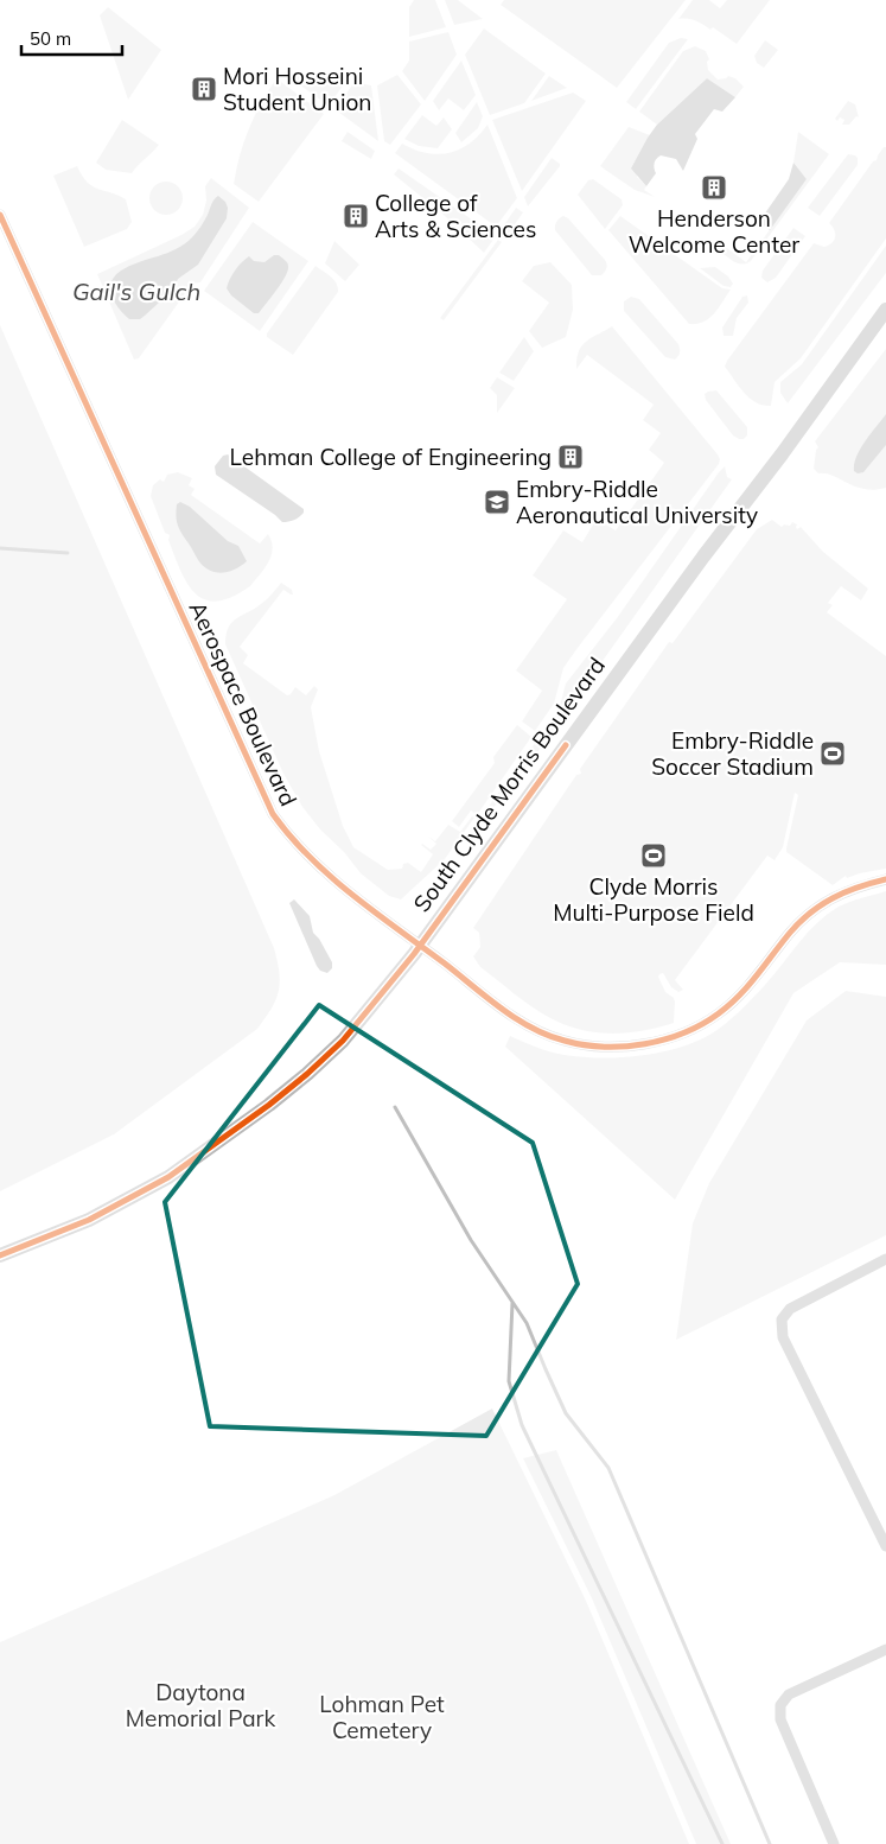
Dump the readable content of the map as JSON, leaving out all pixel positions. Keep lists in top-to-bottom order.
{
  "streets": {
    "main road": ["South Clyde Morris Boulevard"],
    "street": ["Aerospace Boulevard"]
  },
  "crossings": [
    ["Aerospace Boulevard", "South Clyde Morris Boulevard"]
  ],
  "water": ["Gail's Gulch"],
  "parks": ["Daytona Memorial Park", "Lohman Pet Cemetery"],
  "places": {
    "building": [
      "Mori Hosseini Student Union",
      "Henderson Welcome Center",
      "College of Arts & Sciences",
      "Lehman College of Engineering"
    ],
    "school or university": ["Embry-Riddle Aeronautical University"],
    "sports": ["Embry-Riddle Soccer Stadium", "Clyde Morris Multi-Purpose Field"]
  },
  "scale_bar": "50 m"
}
